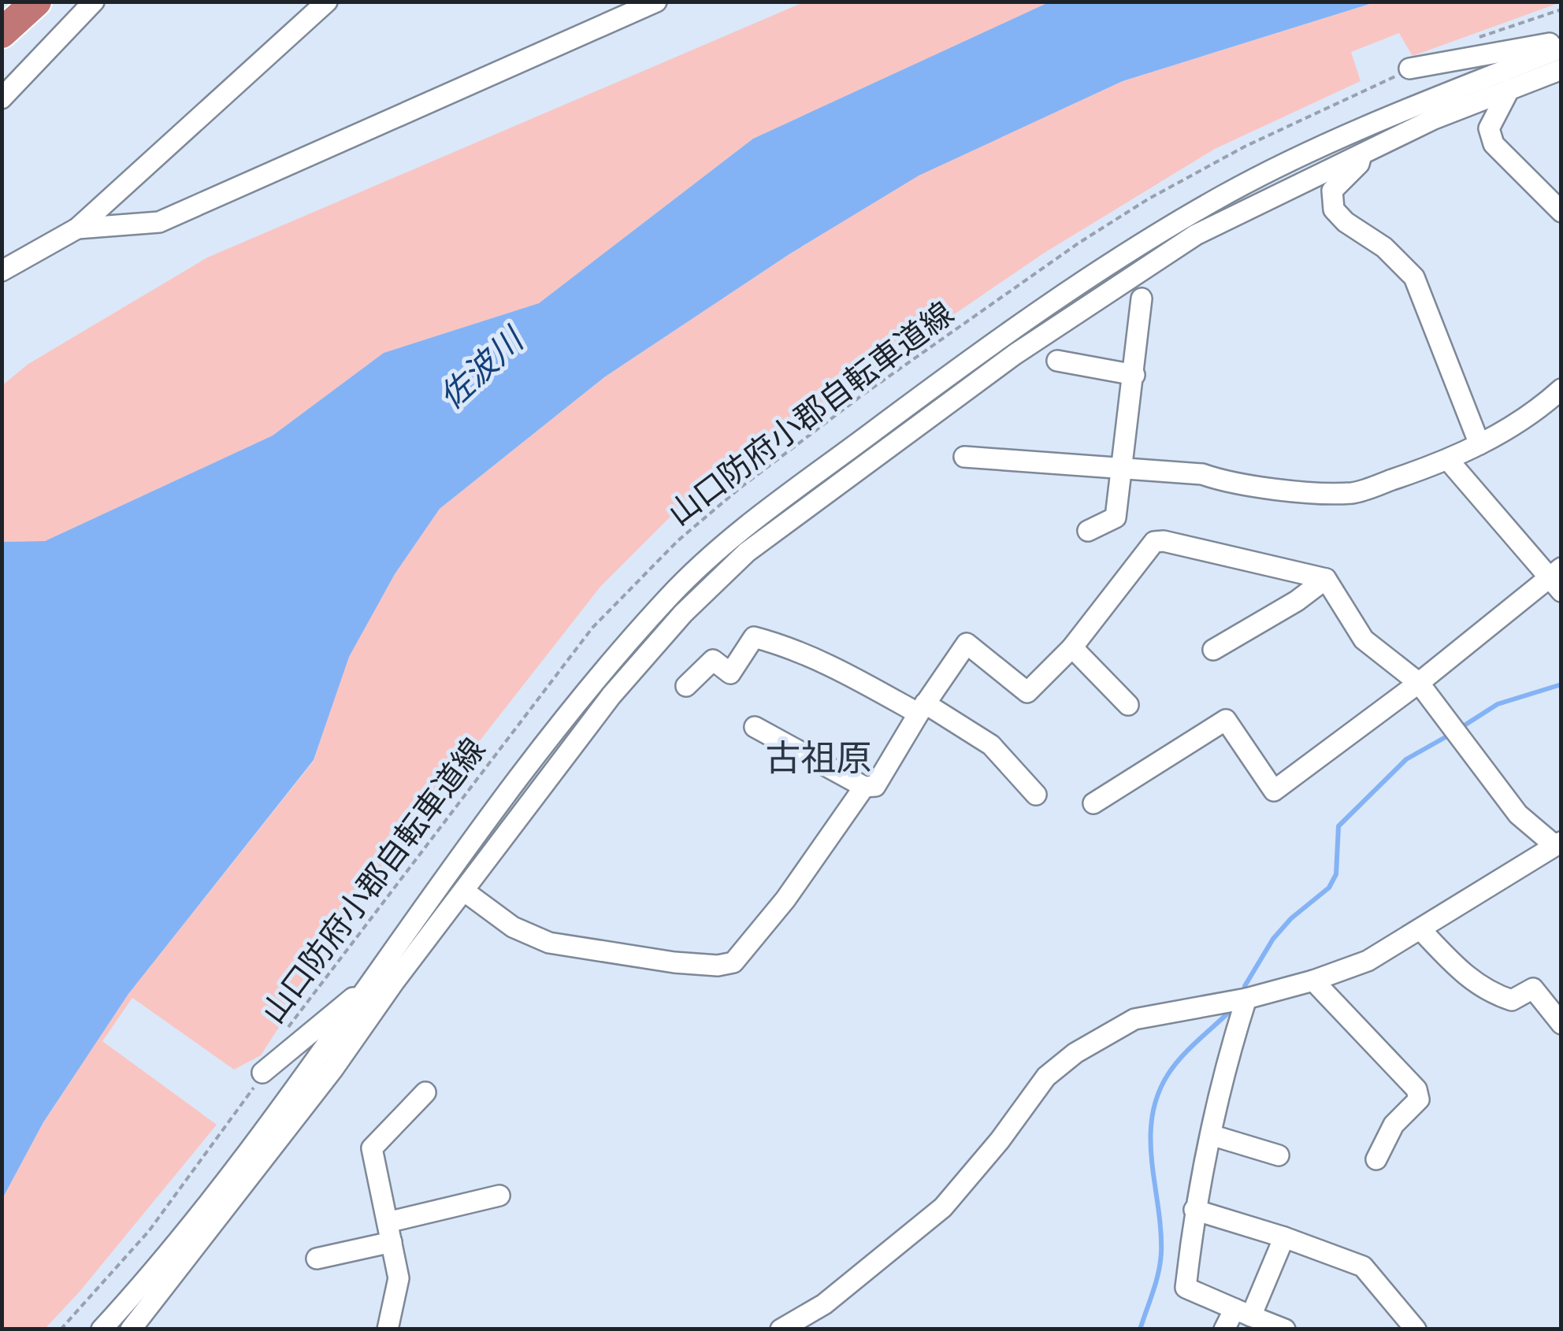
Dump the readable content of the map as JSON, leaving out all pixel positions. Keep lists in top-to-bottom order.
{
  "streets": {
    "path": ["山口防府小郡自転車道線"]
  },
  "districts": ["古祖原"],
  "water": ["佐波川"]
}
